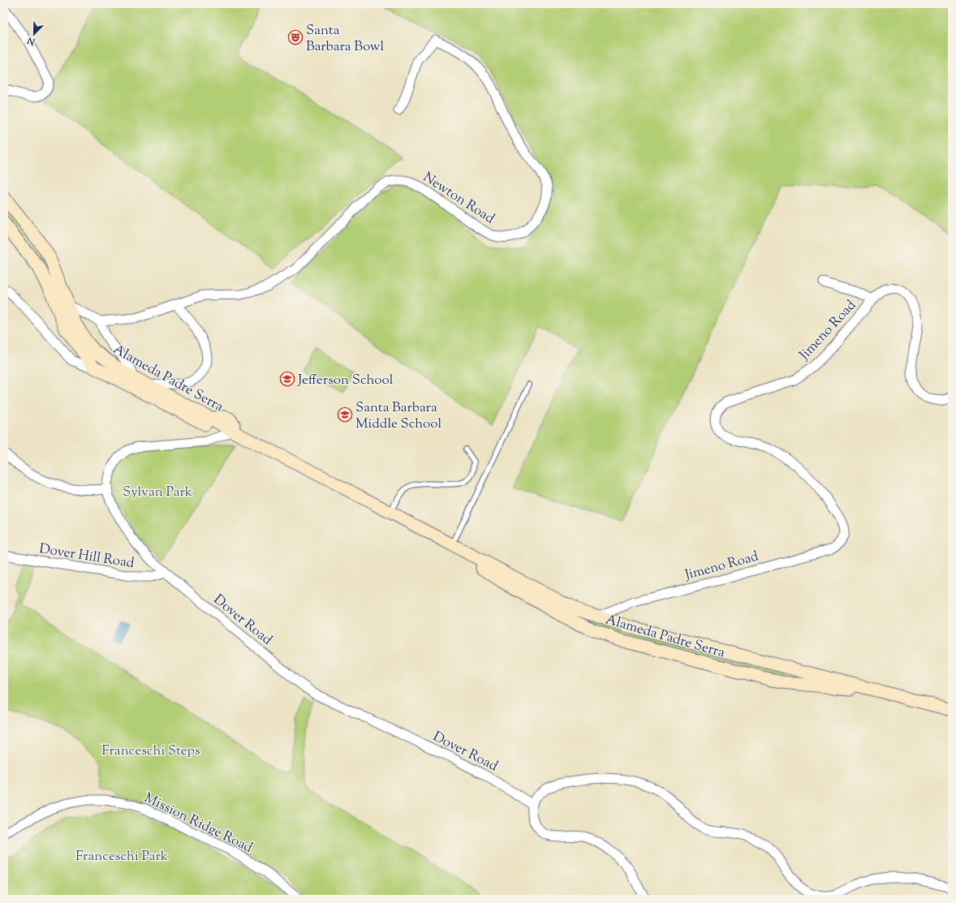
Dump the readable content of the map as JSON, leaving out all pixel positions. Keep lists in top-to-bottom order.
{
  "streets": {
    "street": [
      "Newton Road",
      "Jimeno Road",
      "Alameda Padre Serra",
      "Dover Hill Road",
      "Dover Road",
      "Mission Ridge Road"
    ]
  },
  "crossings": [
    ["Jimeno Road", "Alameda Padre Serra"],
    ["Alameda Padre Serra", "Dover Road"],
    ["Dover Hill Road", "Dover Road"]
  ],
  "parks": ["Sylvan Park", "Franceschi Steps", "Franceschi Park"],
  "places": {
    "theatre": ["Santa Barbara Bowl"],
    "school or university": ["Jefferson School", "Santa Barbara Middle School"]
  },
  "north": "bottom left"
}
